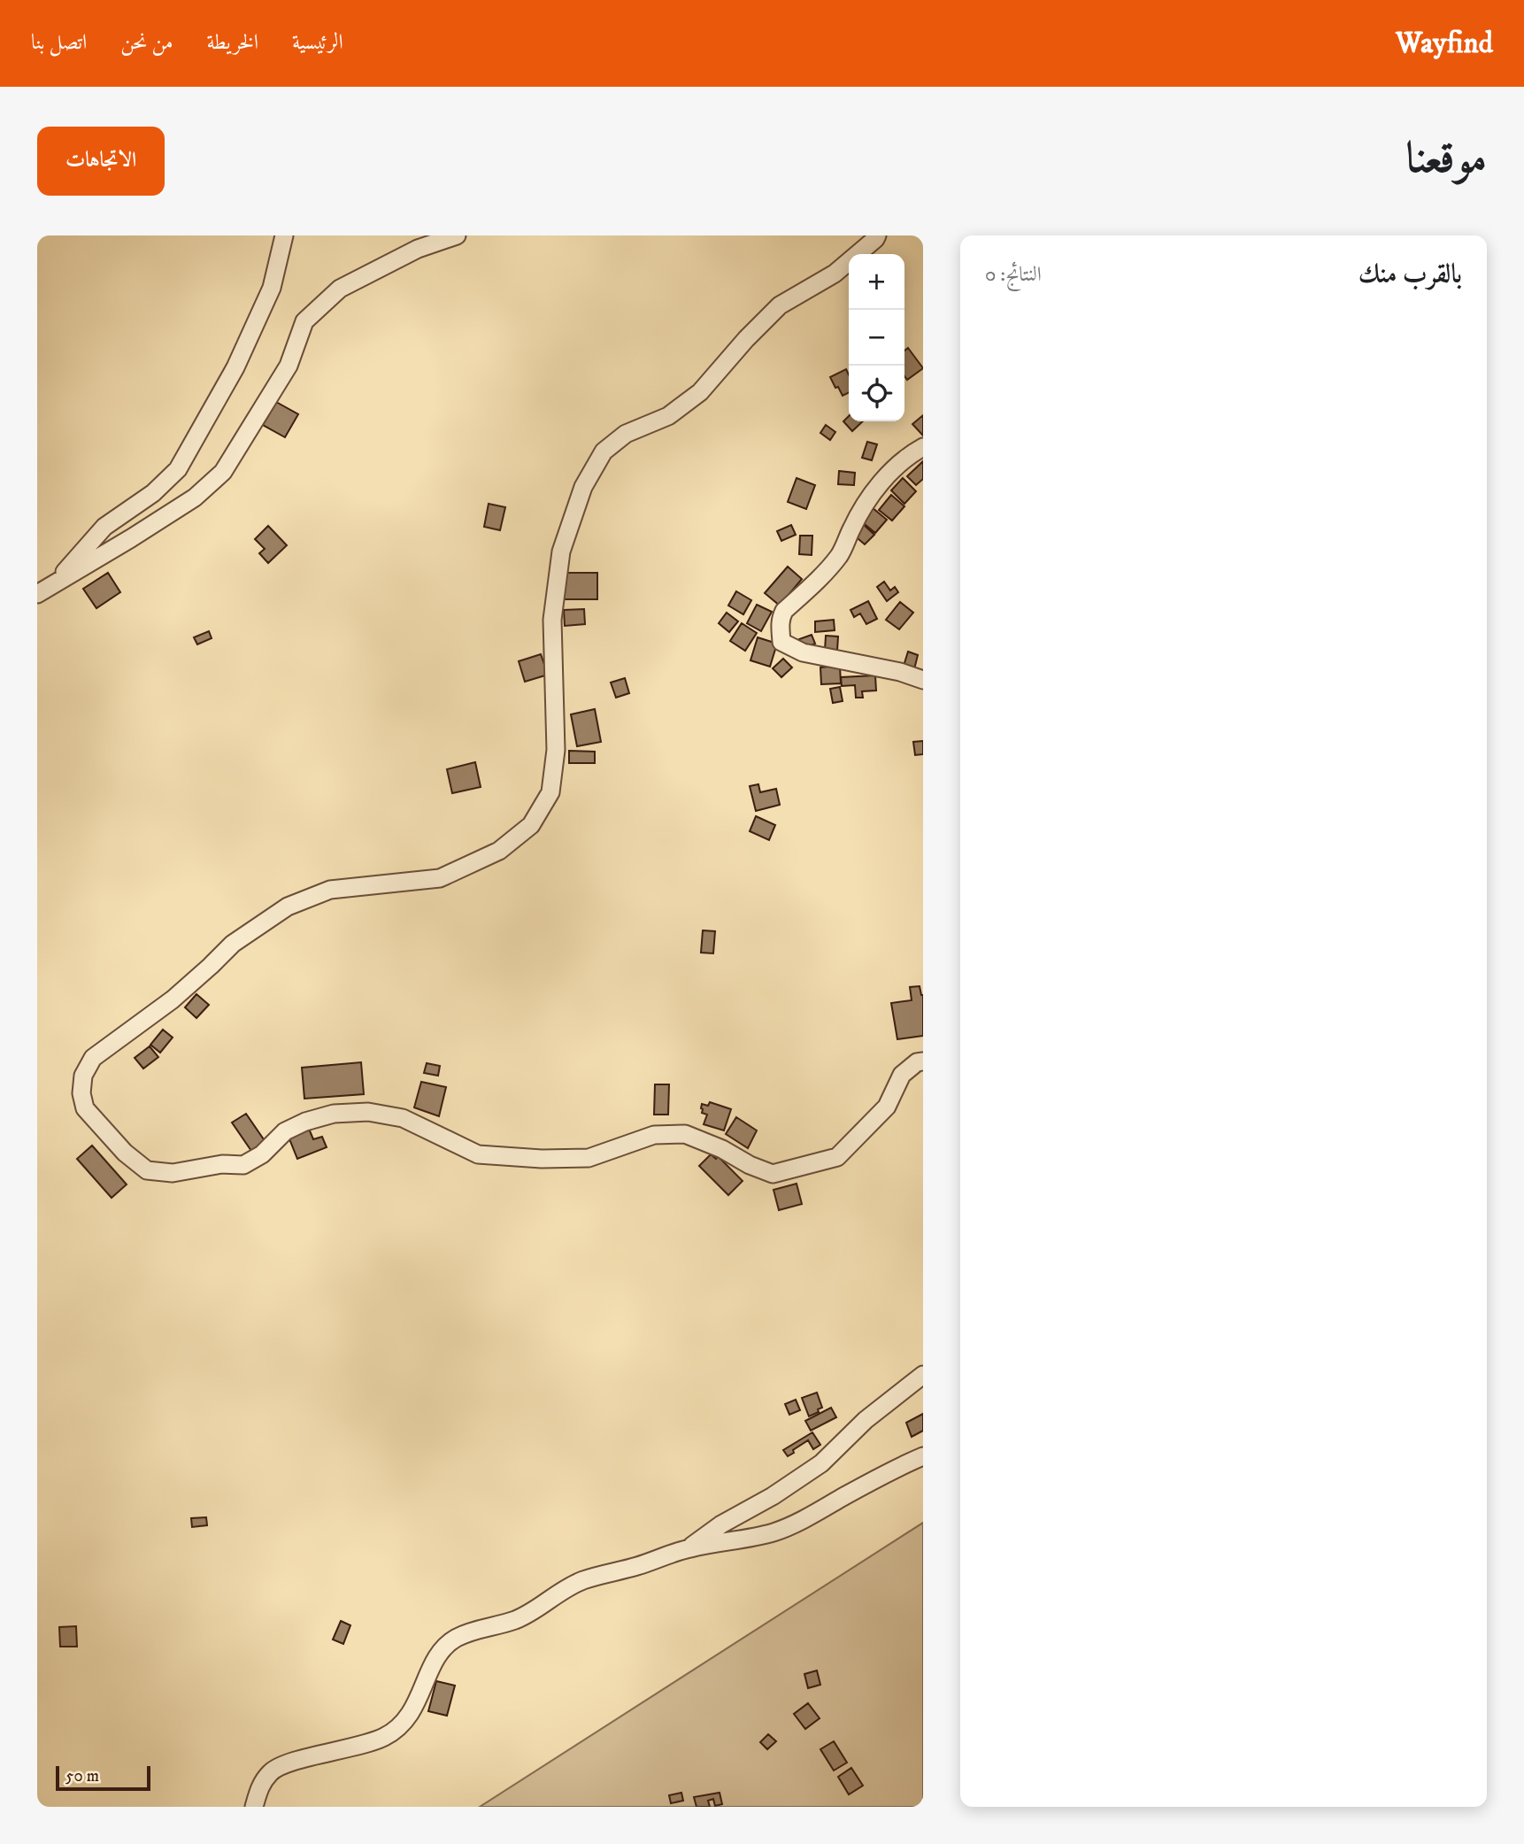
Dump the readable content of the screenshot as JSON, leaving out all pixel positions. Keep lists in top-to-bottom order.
{
  "scale_bar": "50 m",
  "page": {
    "header": "Wayfind",
    "nav": [
      "الرئيسية",
      "الخريطة",
      "من نحن",
      "اتصل بنا"
    ],
    "title": "موقعنا",
    "buttons": "الاتجاهات",
    "heading": ["بالقرب منك", "النتائج: 0"],
    "map_buttons": ["+", "−"],
    "scale": "50 m"
  }
}
